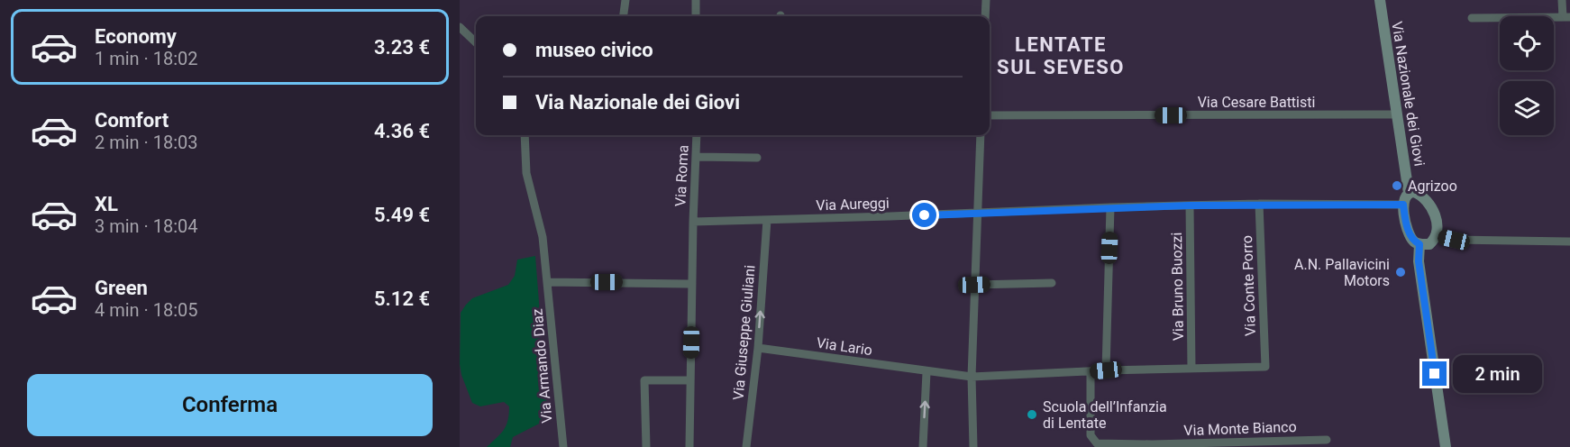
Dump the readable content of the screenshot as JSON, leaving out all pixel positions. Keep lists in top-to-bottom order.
{
  "streets": {
    "main road": ["Via Nazionale dei Giovi"],
    "street": [
      "Via Cesare Battisti",
      "Via Roma",
      "Via Aureggi",
      "Via Conte Porro",
      "Via Bruno Buozzi",
      "Via Giuseppe Giuliani",
      "Via Lario",
      "Via Armando Diaz",
      "Via Monte Bianco"
    ]
  },
  "crossings": [
    ["Via Nazionale dei Giovi", "Via Cesare Battisti"],
    ["Via Roma", "Via Aureggi"],
    ["Via Aureggi", "Via Conte Porro"],
    ["Via Aureggi", "Via Bruno Buozzi"],
    ["Via Aureggi", "Via Giuseppe Giuliani"],
    ["Via Conte Porro", "Via Lario"],
    ["Via Bruno Buozzi", "Via Lario"],
    ["Via Giuseppe Giuliani", "Via Lario"],
    ["Via Lario", "Via Monte Bianco"]
  ],
  "one_way": ["Via Giuseppe Giuliani"],
  "districts": ["LENTATE SUL SEVESO"],
  "places": ["Agrizoo", "A.N. Pallavicini Motors", "Scuola dell’Infanzia di Lentate"],
  "page": {
    "list": [
      {
        "name": "Economy",
        "note": "1 min · 18:02",
        "value": "3.23 €"
      },
      {
        "name": "Comfort",
        "note": "2 min · 18:03",
        "value": "4.36 €"
      },
      {
        "name": "XL",
        "note": "3 min · 18:04",
        "value": "5.49 €"
      },
      {
        "name": "Green",
        "note": "4 min · 18:05",
        "value": "5.12 €"
      }
    ],
    "banner": ["museo civico", "Via Nazionale dei Giovi"],
    "bubble": "2 min",
    "buttons": "Conferma"
  }
}
